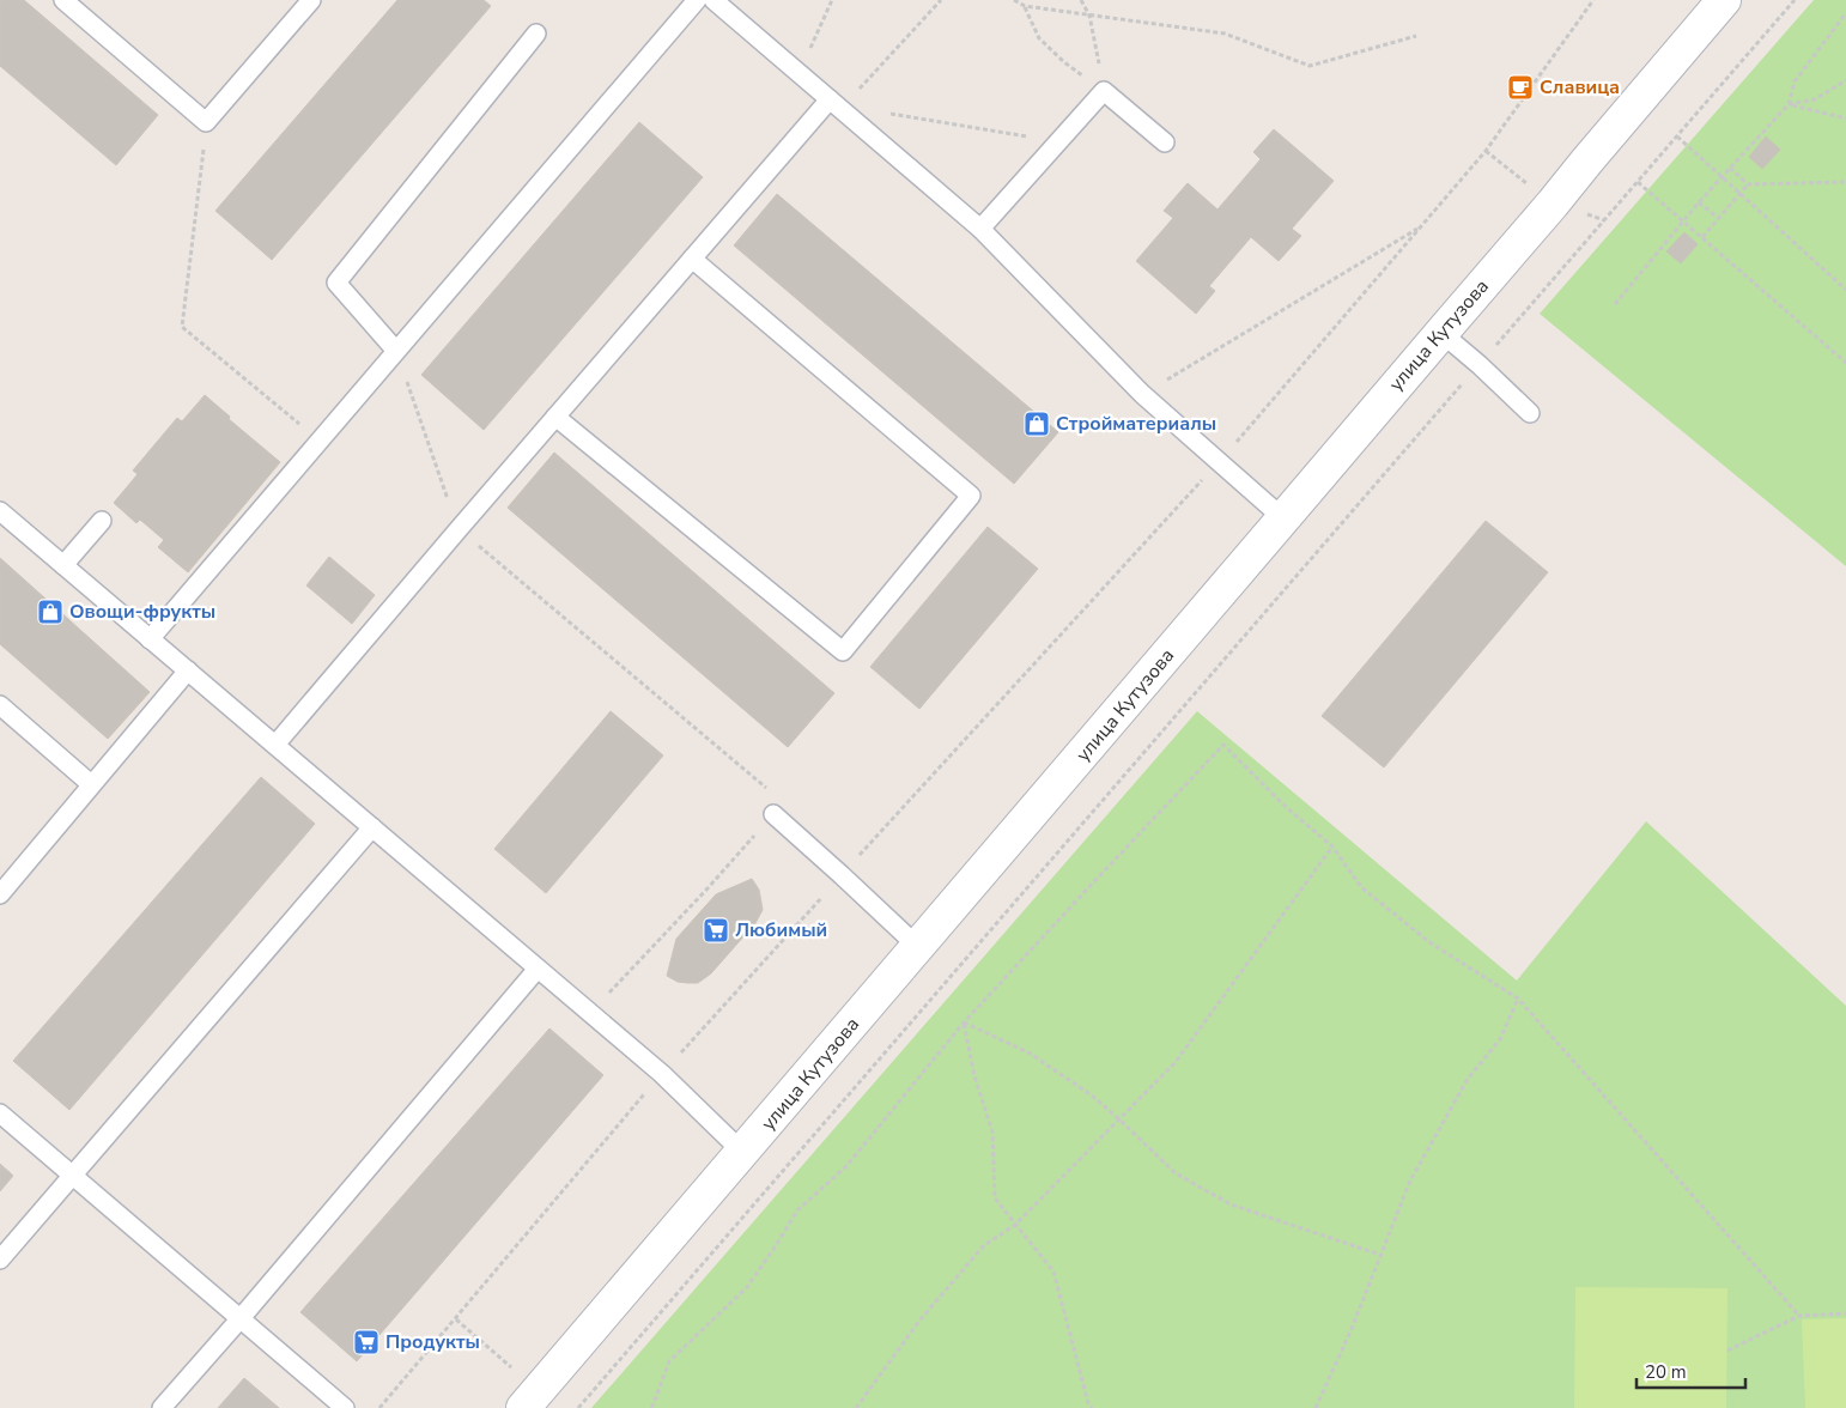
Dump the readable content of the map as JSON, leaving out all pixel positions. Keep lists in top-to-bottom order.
{
  "streets": {
    "main road": ["улица Кутузова"]
  },
  "places": {
    "cafe": ["Славица"],
    "shop": ["Стройматериалы", "Овощи-фрукты"],
    "supermarket": ["Любимый", "Продукты"]
  },
  "scale_bar": "20 m"
}
